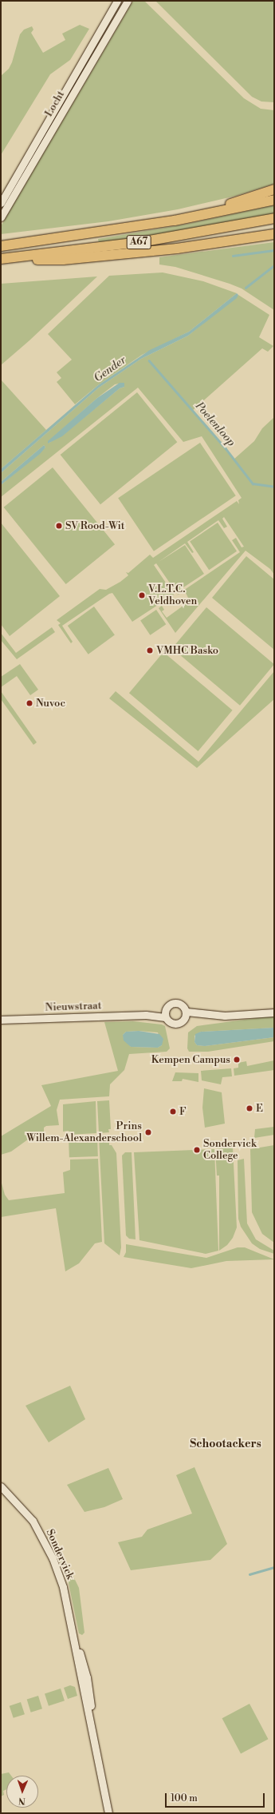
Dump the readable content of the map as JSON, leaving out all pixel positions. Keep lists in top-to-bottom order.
{
  "streets": {
    "highway": ["A67"],
    "street": ["Locht", "Nieuwstraat", "Sondervick"]
  },
  "districts": ["Schootackers"],
  "water": ["Gender", "Poelenloop"],
  "places": [
    "SV Rood-Wit",
    "V.L.T.C. Veldhoven",
    "VMHC Basko",
    "Nuvoc",
    "Kempen Campus",
    "E",
    "F",
    "Prins Willem-Alexanderschool",
    "Sondervick College"
  ],
  "scale_bar": "100 m",
  "north": "bottom"
}
